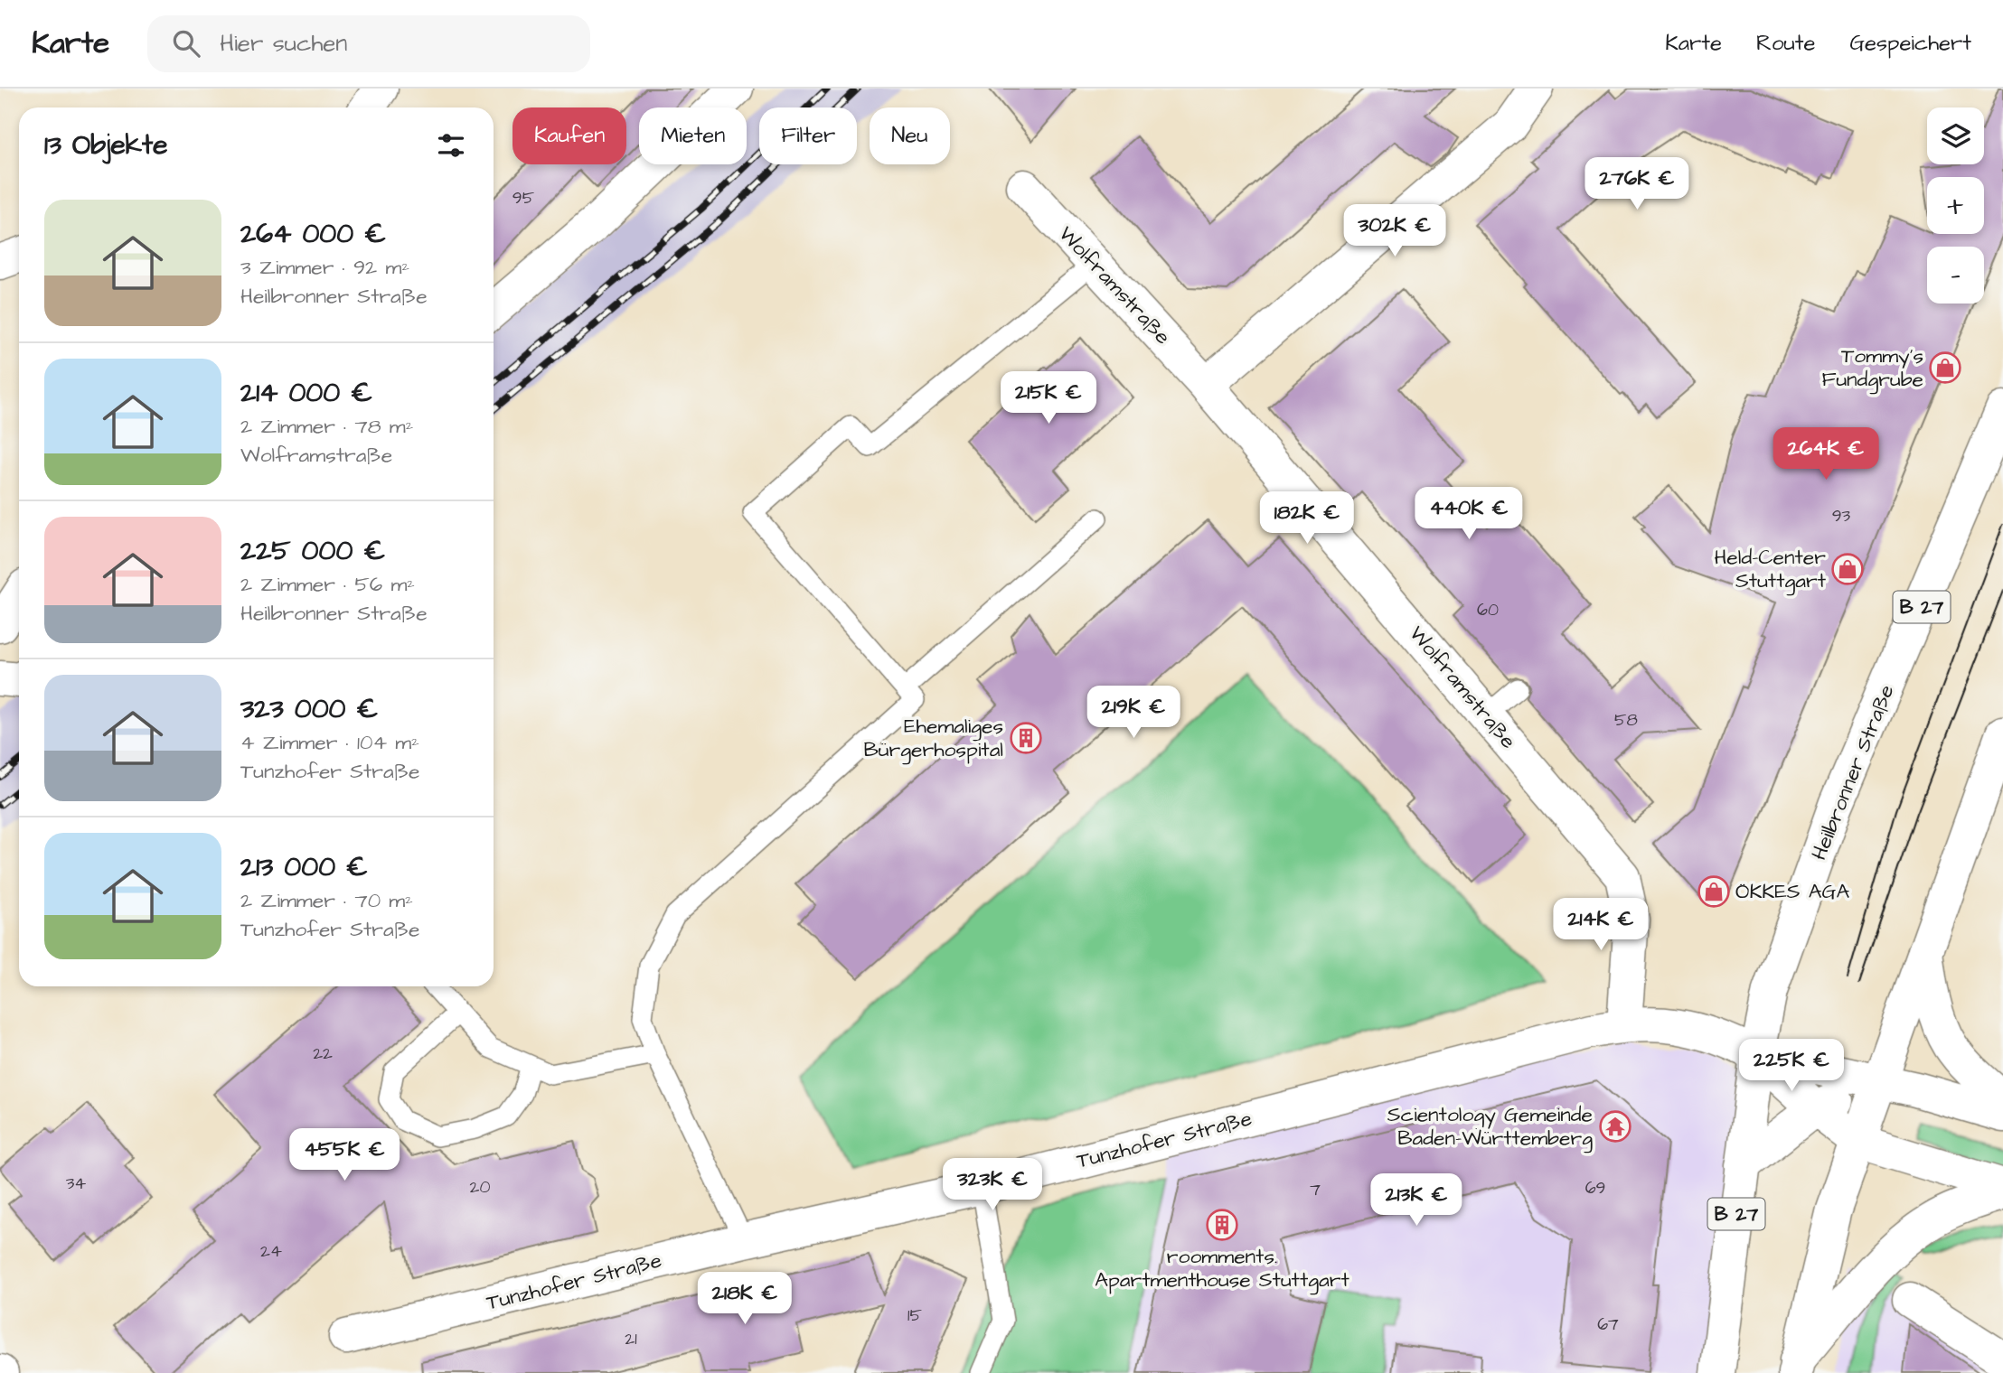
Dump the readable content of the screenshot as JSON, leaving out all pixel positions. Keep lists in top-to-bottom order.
{
  "streets": {
    "street": [
      "Wolframstraße",
      "B 27",
      "Heilbronner Straße",
      "Tunzhofer Straße"
    ]
  },
  "crossings": [
    ["Wolframstraße", "Tunzhofer Straße"],
    ["Heilbronner Straße", "Tunzhofer Straße"]
  ],
  "places": {
    "shop": ["Tommy's Fundgrube", "Held-Center Stuttgart", "ÖKKES AGA"],
    "building": ["Ehemaliges Bürgerhospital", "roomments. Apartmenthouse Stuttgart"],
    "temple": ["Scientology Gemeinde Baden-Württemberg"]
  },
  "house_numbers": [
    "95",
    "93",
    "60",
    "58",
    "22",
    "34",
    "20",
    "69",
    "7",
    "24",
    "15",
    "67",
    "21"
  ],
  "page": {
    "header": "Karte",
    "search": "Hier suchen",
    "nav": ["Karte", "Route", "Gespeichert"],
    "map_buttons": ["+", "−"],
    "chip": [
      "Kaufen",
      "Mieten",
      "Filter",
      "Neu"
    ],
    "heading": "13 Objekte",
    "price": [
      "276K €",
      "302K €",
      "215K €",
      "264K €",
      "440K €",
      "182K €",
      "219K €",
      "214K €",
      "225K €",
      "455K €",
      "323K €",
      "213K €",
      "218K €"
    ],
    "list": [
      {
        "name": "264 000 €",
        "note": "3 Zimmer · 92 m² · Heilbronner Straße"
      },
      {
        "name": "214 000 €",
        "note": "2 Zimmer · 78 m² · Wolframstraße"
      },
      {
        "name": "225 000 €",
        "note": "2 Zimmer · 56 m² · Heilbronner Straße"
      },
      {
        "name": "323 000 €",
        "note": "4 Zimmer · 104 m² · Tunzhofer Straße"
      },
      {
        "name": "213 000 €",
        "note": "2 Zimmer · 70 m² · Tunzhofer Straße"
      }
    ]
  }
}
